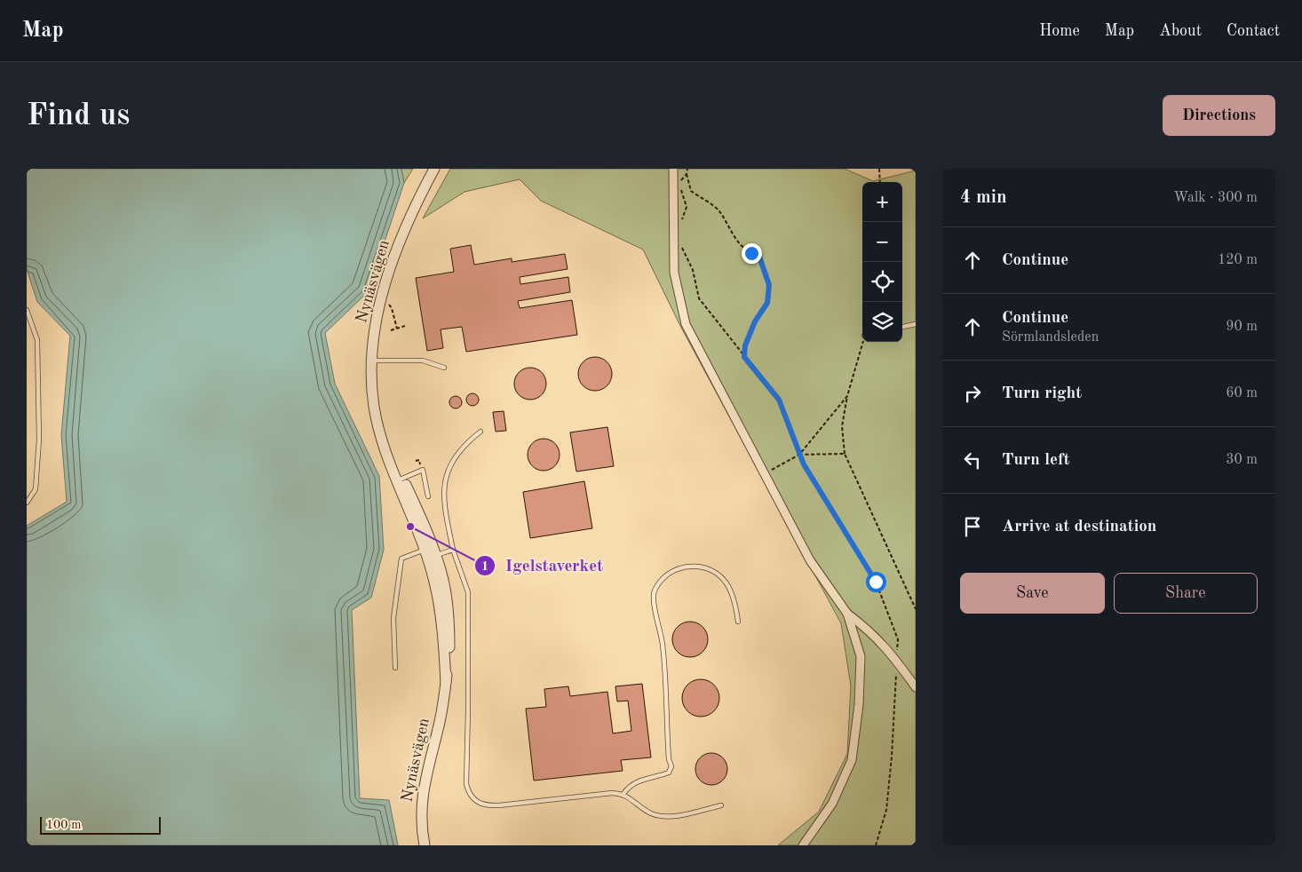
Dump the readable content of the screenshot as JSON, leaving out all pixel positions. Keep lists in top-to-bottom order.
{
  "streets": {
    "street": ["Nynäsvägen"]
  },
  "places": ["Igelstaverket"],
  "scale_bar": "100 m",
  "page": {
    "header": "Map",
    "nav": [
      "Home",
      "Map",
      "About",
      "Contact"
    ],
    "buttons": [
      "Directions",
      ["Save", "Share"]
    ],
    "title": "Find us",
    "heading": ["4 min", "Walk · 300 m"],
    "map_buttons": ["+", "−"],
    "list": [
      ["Continue", "120 m"],
      ["Continue", "Sörmlandsleden", "90 m"],
      ["Turn right", "60 m"],
      ["Turn left", "30 m"],
      "Arrive at destination"
    ],
    "scale": "100 m"
  }
}
